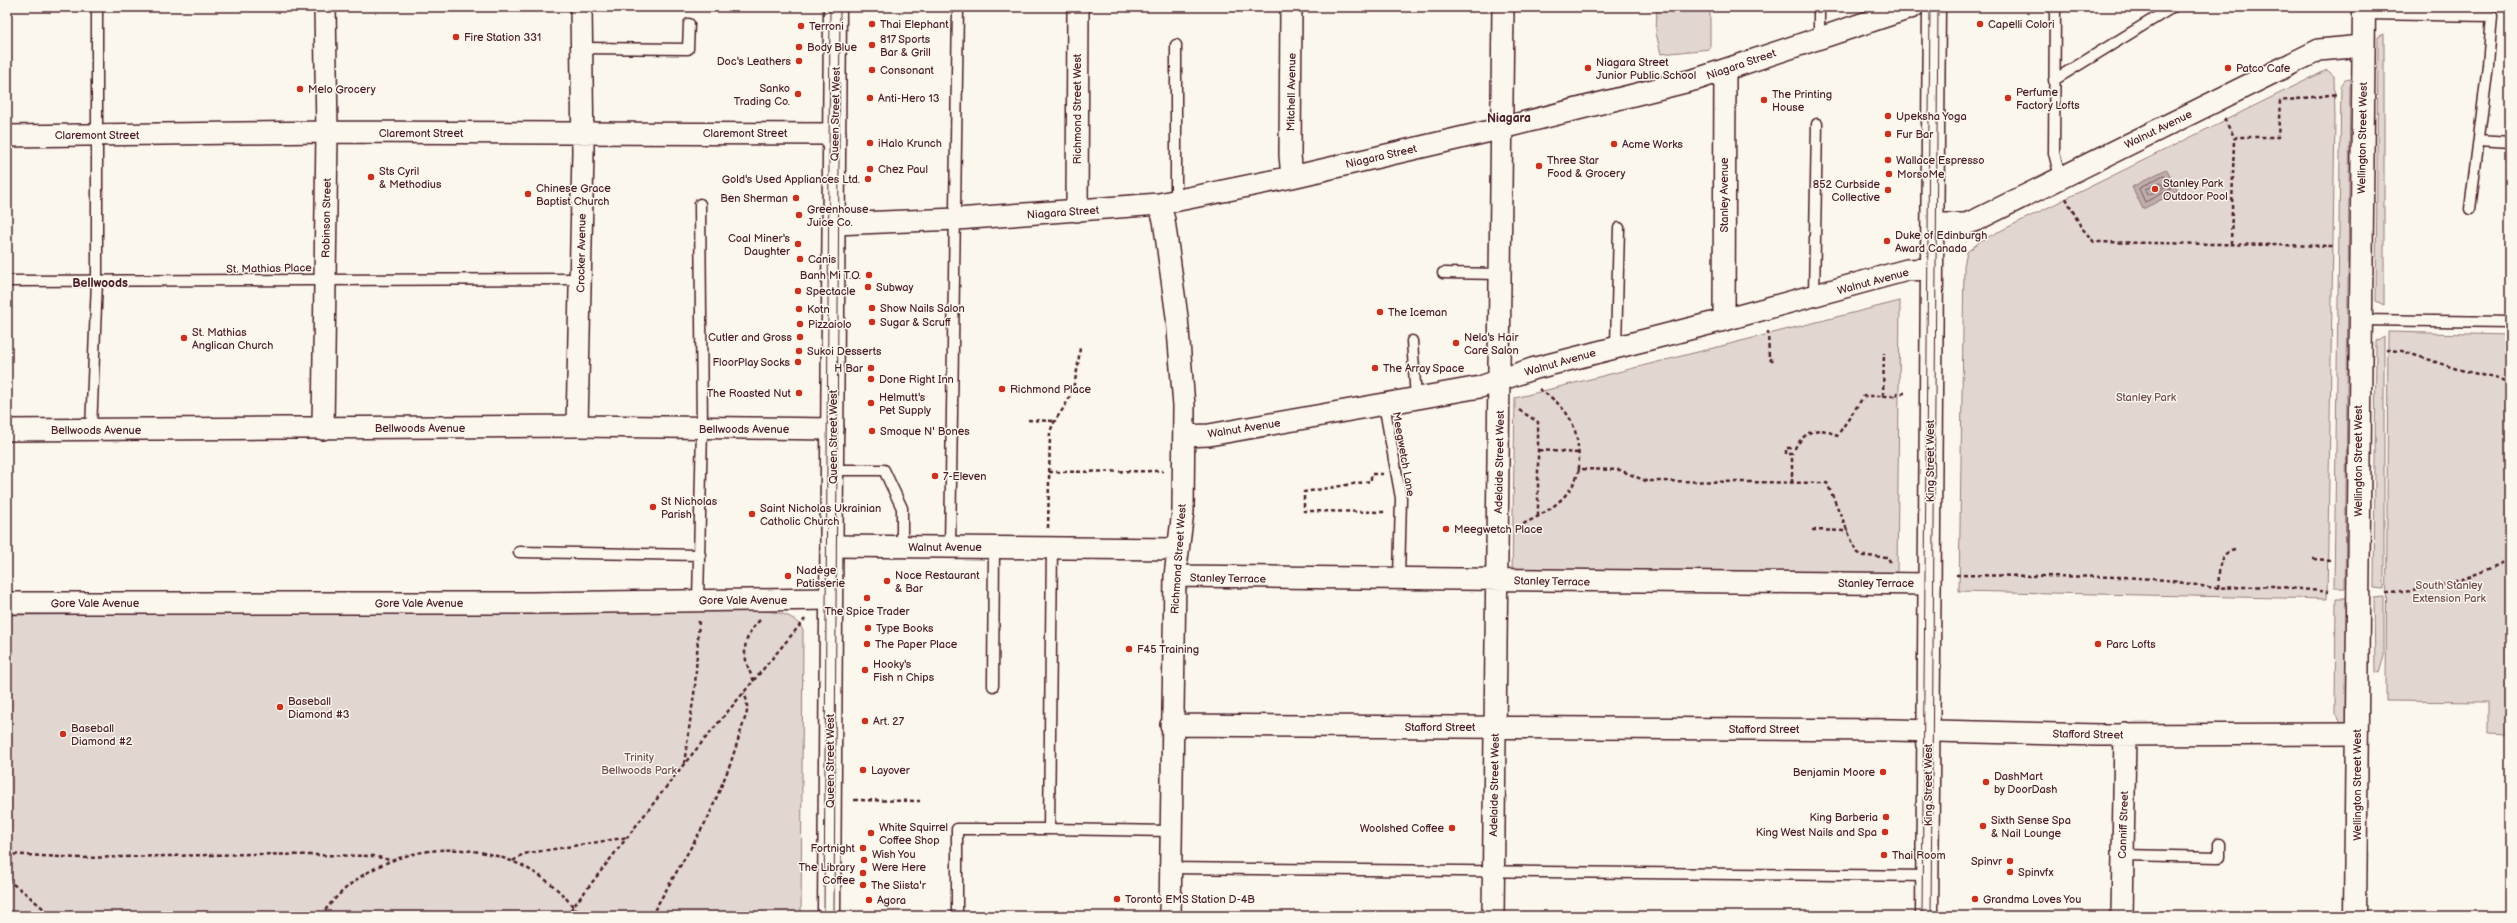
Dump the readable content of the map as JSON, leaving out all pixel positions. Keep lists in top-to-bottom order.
{
  "streets": {
    "main road": ["Queen Street West", "Wellington Street West", "King Street West"],
    "street": [
      "Niagara Street",
      "Mitchell Avenue",
      "Richmond Street West",
      "Walnut Avenue",
      "Claremont Street",
      "Stanley Avenue",
      "Robinson Street",
      "Crocker Avenue",
      "Bellwoods Avenue",
      "Adelaide Street West",
      "Stanley Terrace",
      "Gore Vale Avenue",
      "Stafford Street",
      "Canniff Street"
    ],
    "lane": ["St. Mathias Place", "Meegwetch Lane"]
  },
  "crossings": [
    ["Niagara Street", "Mitchell Avenue"],
    ["Niagara Street", "Richmond Street West"],
    ["Niagara Street", "Queen Street West"],
    ["Niagara Street", "Stanley Avenue"],
    ["Niagara Street", "Adelaide Street West"],
    ["Richmond Street West", "Walnut Avenue"],
    ["Richmond Street West", "Stanley Terrace"],
    ["Richmond Street West", "Stafford Street"],
    ["Queen Street West", "Walnut Avenue"],
    ["Queen Street West", "Claremont Street"],
    ["Queen Street West", "Bellwoods Avenue"],
    ["Queen Street West", "Gore Vale Avenue"],
    ["Walnut Avenue", "Wellington Street West"],
    ["Walnut Avenue", "Stanley Avenue"],
    ["Walnut Avenue", "Meegwetch Lane"],
    ["Walnut Avenue", "King Street West"],
    ["Walnut Avenue", "Adelaide Street West"],
    ["Claremont Street", "Robinson Street"],
    ["Claremont Street", "Crocker Avenue"],
    ["Wellington Street West", "Stafford Street"],
    ["Robinson Street", "St. Mathias Place"],
    ["Robinson Street", "Bellwoods Avenue"],
    ["Crocker Avenue", "St. Mathias Place"],
    ["Crocker Avenue", "Bellwoods Avenue"],
    ["Meegwetch Lane", "Stanley Terrace"],
    ["King Street West", "Stanley Terrace"],
    ["King Street West", "Stafford Street"],
    ["Adelaide Street West", "Stanley Terrace"],
    ["Adelaide Street West", "Stafford Street"],
    ["Stafford Street", "Canniff Street"]
  ],
  "districts": ["Niagara", "Bellwoods"],
  "parks": ["Stanley Park", "South Stanley Extension Park", "Trinity Bellwoods Park"],
  "places": [
    "Thai Elephant",
    "Capelli Colori",
    "Terroni",
    "Fire Station 331",
    "817 Sports Bar & Grill",
    "Body Blue",
    "Doc's Leathers",
    "Niagara Street Junior Public School",
    "Patco Cafe",
    "Consonant",
    "Melo Grocery",
    "Sanko Trading Co.",
    "Anti-Hero 13",
    "Perfume Factory Lofts",
    "The Printing House",
    "Upeksha Yoga",
    "Fur Bar",
    "iHalo Krunch",
    "Acme Works",
    "Wallace Espresso",
    "Three Star Food & Grocery",
    "Chez Paul",
    "MorsoMe",
    "Sts Cyril & Methodius",
    "Gold's Used Appliances Ltd.",
    "Stanley Park Outdoor Pool",
    "852 Curbside Collective",
    "Chinese Grace Baptist Church",
    "Ben Sherman",
    "Greenhouse Juice Co.",
    "Duke of Edinburgh Award Canada",
    "Coal Miner's Daughter",
    "Canis",
    "Banh Mi T.O.",
    "Subway",
    "Spectacle",
    "Show Nails Salon",
    "Kotn",
    "The Iceman",
    "Sugar & Scruff",
    "Pizzaiolo",
    "Cutler and Gross",
    "St. Mathias Anglican Church",
    "Nela's Hair Care Salon",
    "Sukoi Desserts",
    "FloorPlay Socks",
    "H Bar",
    "The Array Space",
    "Done Right Inn",
    "Richmond Place",
    "The Roasted Nut",
    "Helmutt's Pet Supply",
    "Smoque N' Bones",
    "7-Eleven",
    "St Nicholas Parish",
    "Saint Nicholas Ukrainian Catholic Church",
    "Meegwetch Place",
    "Nadège Patisserie",
    "Noce Restaurant & Bar",
    "The Spice Trader",
    "Type Books",
    "The Paper Place",
    "Parc Lofts",
    "F45 Training",
    "Hooky's Fish n Chips",
    "Baseball Diamond #3",
    "Art. 27",
    "Baseball Diamond #2",
    "Layover",
    "Benjamin Moore",
    "DashMart by DoorDash",
    "King Barberia",
    "Sixth Sense Spa & Nail Lounge",
    "Woolshed Coffee",
    "King West Nails and Spa",
    "White Squirrel Coffee Shop",
    "Fortnight",
    "Thai Room",
    "Wish You Were Here",
    "Spinvr",
    "Spinvfx",
    "The Library Coffee",
    "The Siista'r",
    "Toronto EMS Station D-4B",
    "Grandma Loves You",
    "Agora"
  ]
}
